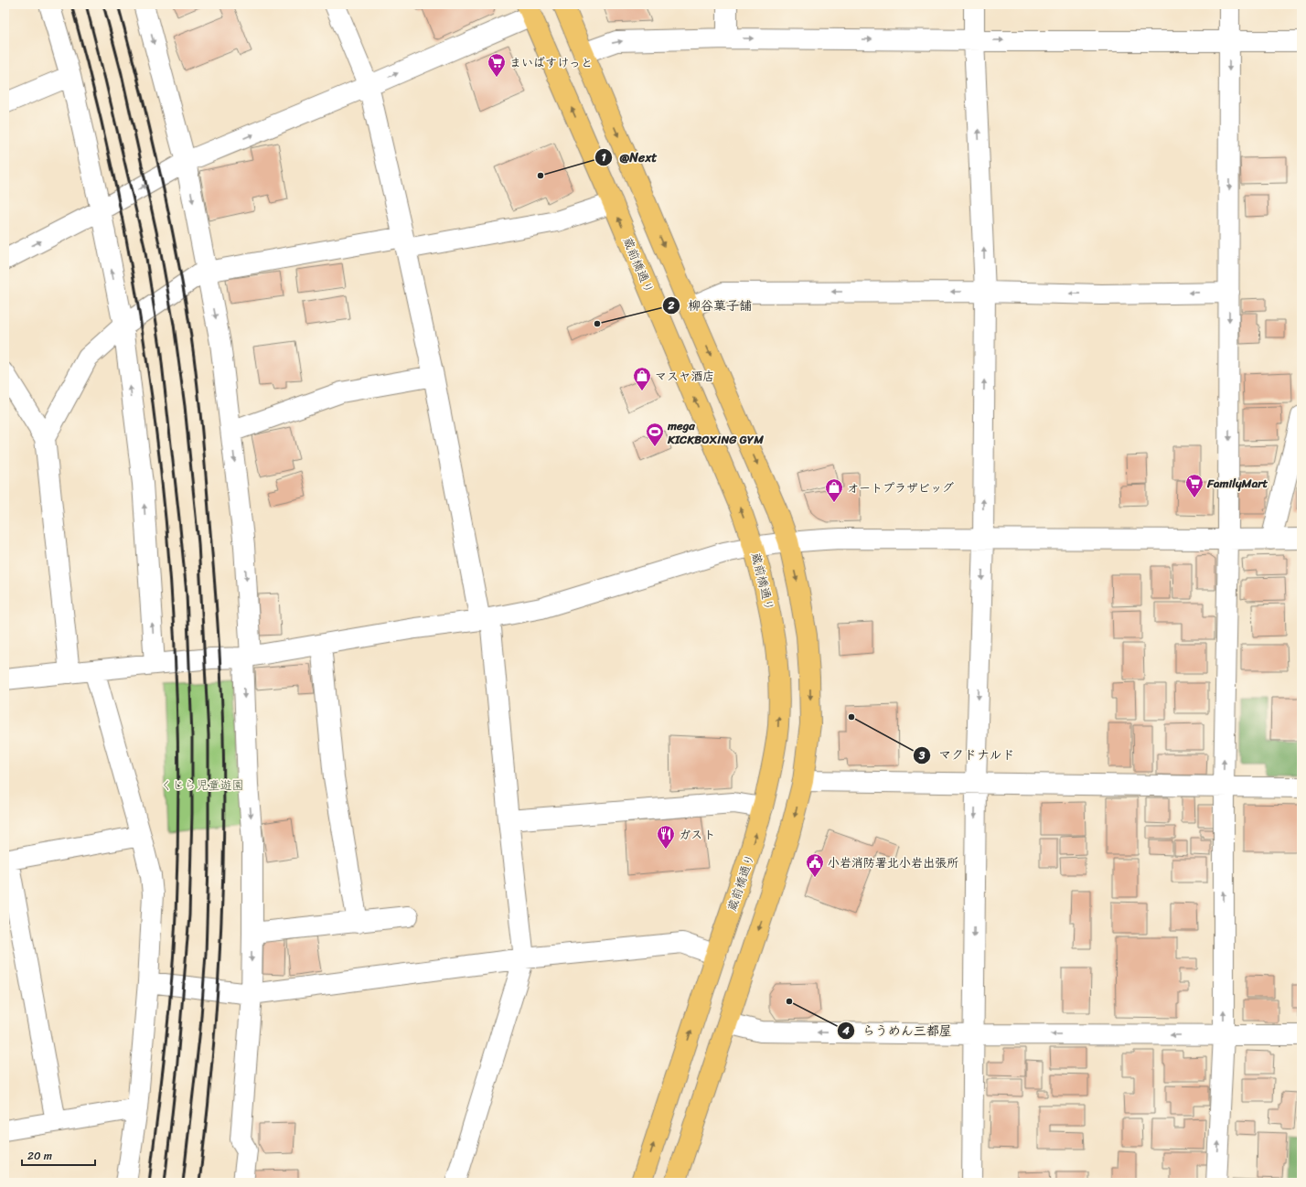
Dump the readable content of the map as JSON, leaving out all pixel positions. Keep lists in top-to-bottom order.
{
  "streets": {
    "main road": ["蔵前橋通り"]
  },
  "parks": ["くじら児童遊園"],
  "places": {
    "supermarket": ["まいばすけっと", "FamilyMart"],
    "other": [
      "@Next",
      "柳谷菓子舗",
      "マクドナルド",
      "らうめん三都屋"
    ],
    "shop": ["マスヤ酒店", "オートプラザビッグ"],
    "sports": ["mega KICKBOXING GYM"],
    "restaurant": ["ガスト"],
    "public building": ["小岩消防署北小岩出張所"]
  },
  "scale_bar": "20 m"
}
